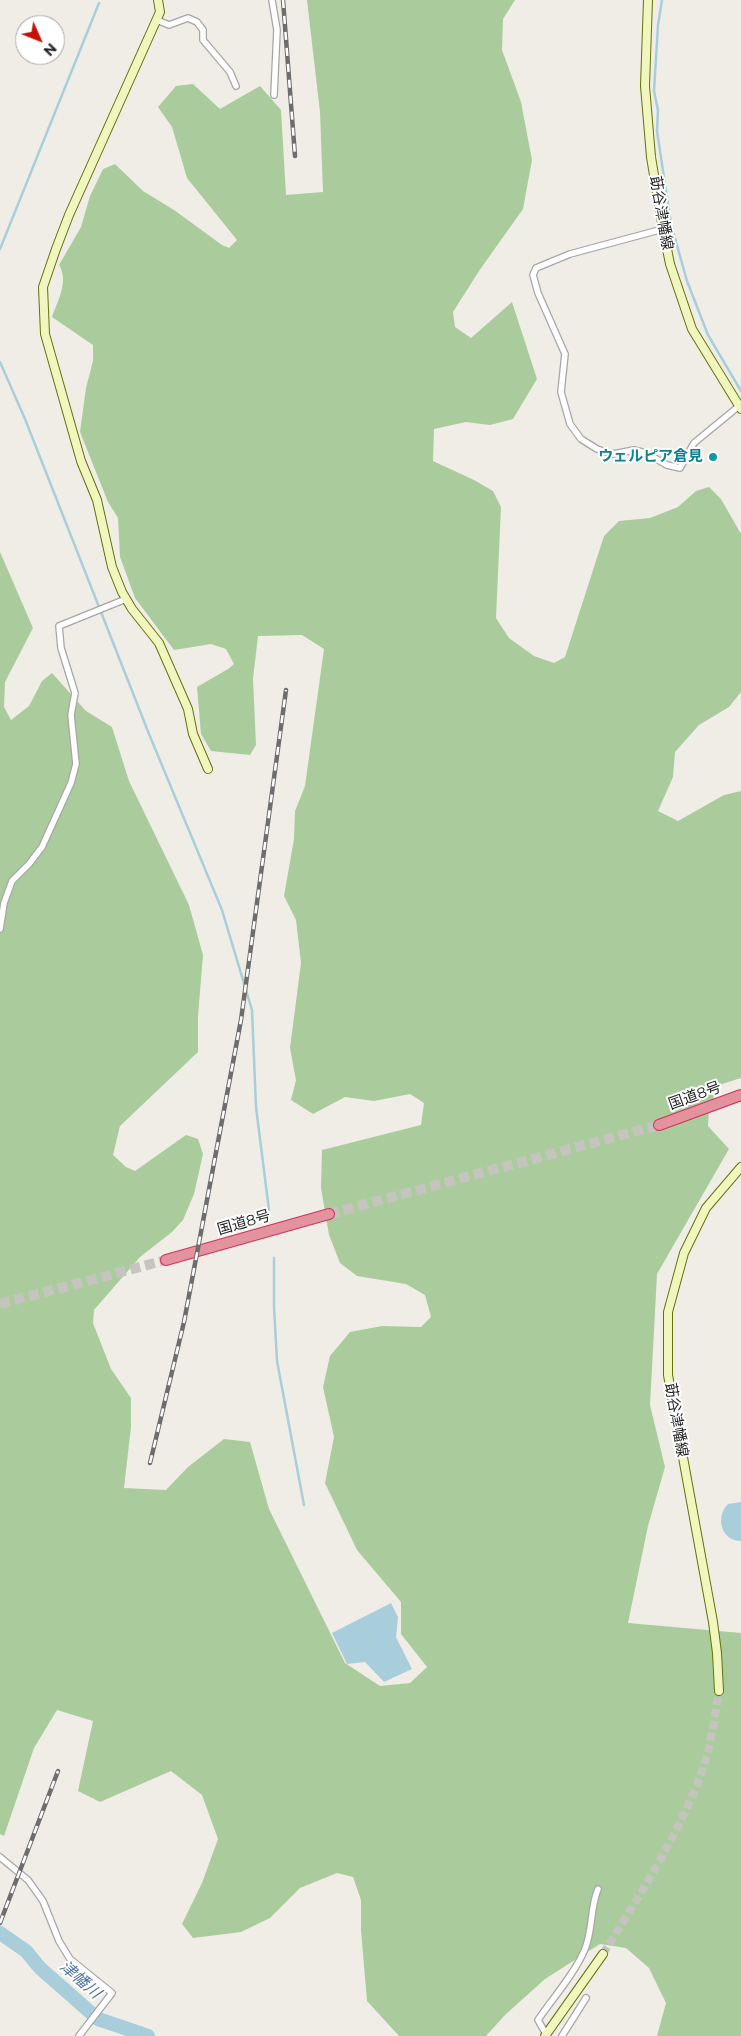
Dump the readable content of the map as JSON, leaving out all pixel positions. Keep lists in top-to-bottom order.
{
  "streets": {
    "highway": ["国道8号"],
    "main road": ["莇谷津幡線"]
  },
  "water": ["津幡川"],
  "places": ["ウェルピア倉見"],
  "north": "bottom right"
}
